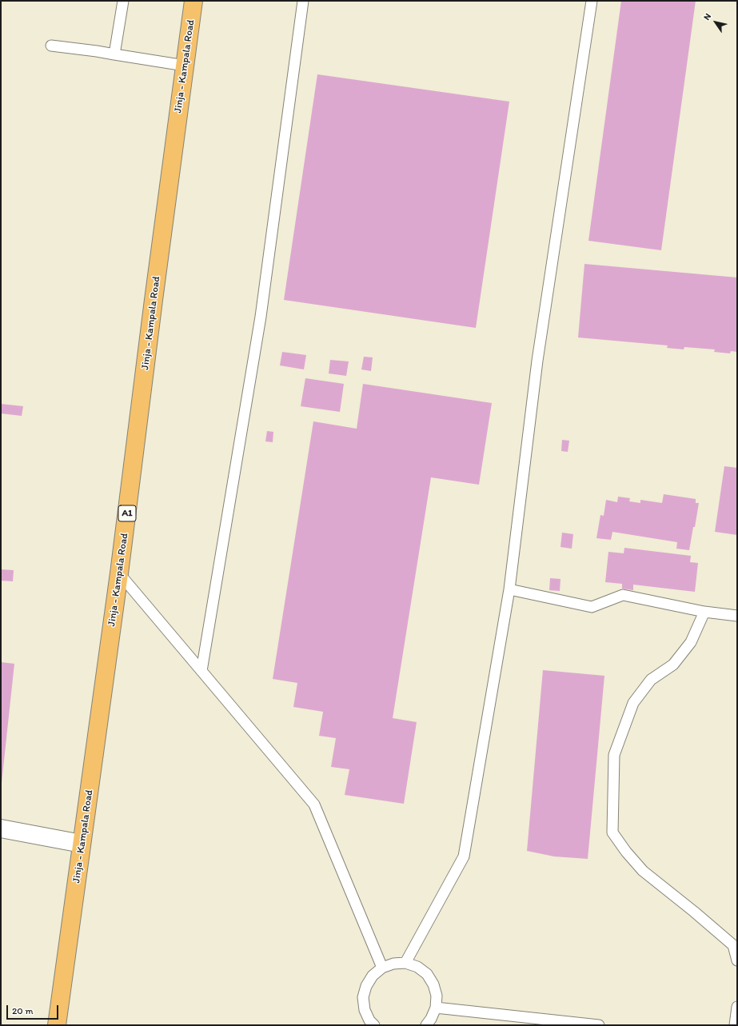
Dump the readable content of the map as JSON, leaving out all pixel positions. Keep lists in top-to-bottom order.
{
  "streets": {
    "highway": ["Jinja - Kampala Road", "A1"]
  },
  "scale_bar": "20 m",
  "north": "top left"
}
